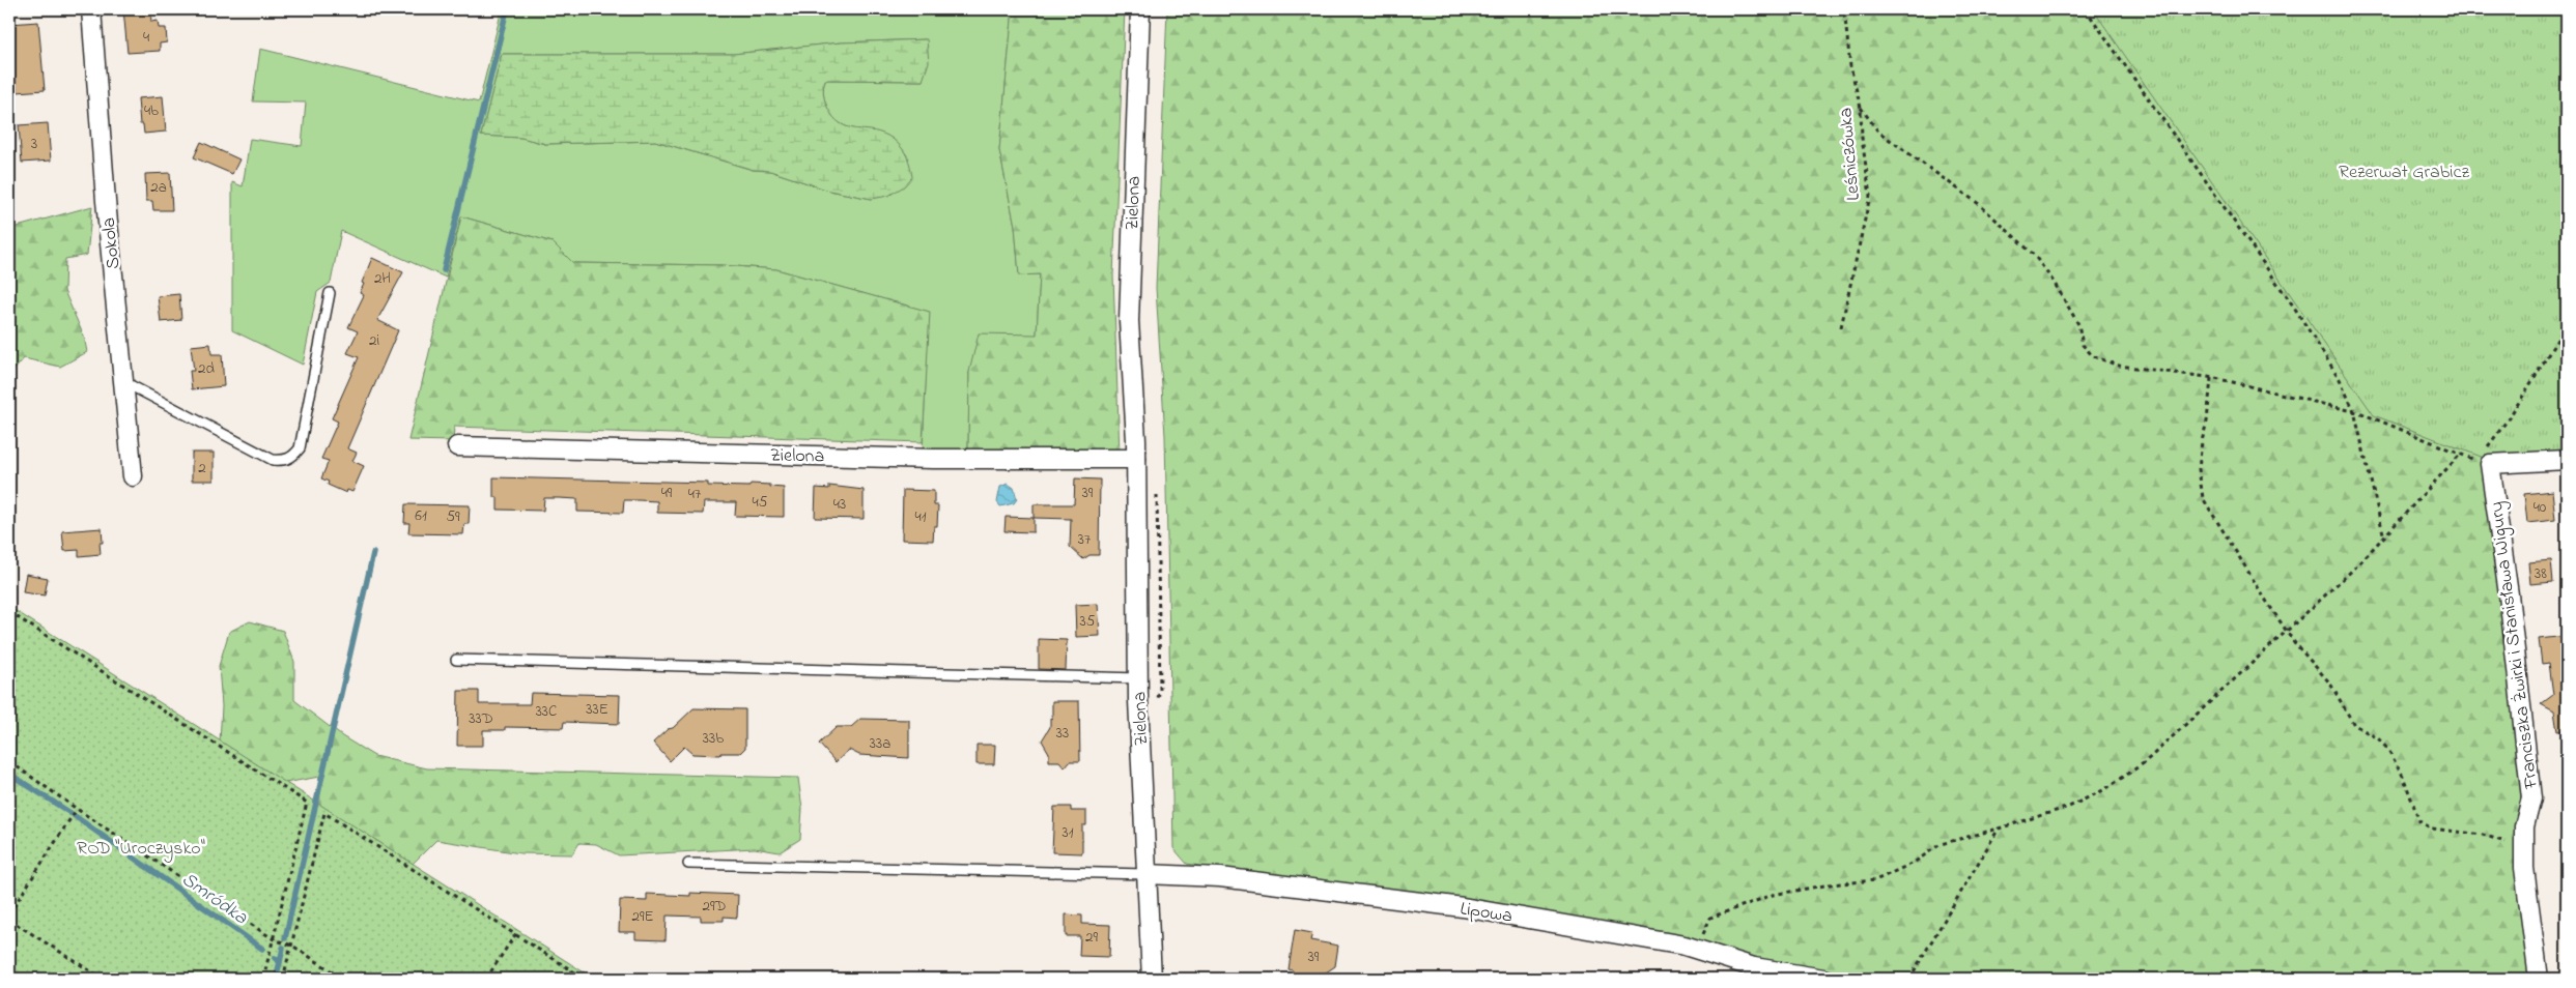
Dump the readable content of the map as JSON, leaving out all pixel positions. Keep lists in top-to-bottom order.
{
  "streets": {
    "street": [
      "Zielona",
      "Sokola",
      "Franciszka Żwirki i Stanisława Wigury",
      "Lipowa"
    ],
    "path": ["Leśniczówka"]
  },
  "crossings": [
    ["Zielona", "Lipowa"]
  ],
  "water": ["Smródka"],
  "parks": ["Rezerwat Grabicz", "ROD \"Uroczysko\""],
  "house_numbers": [
    "4",
    "4b",
    "3",
    "2a",
    "2H",
    "2i",
    "2d",
    "2",
    "49",
    "39",
    "47",
    "45",
    "43",
    "40",
    "61",
    "59",
    "41",
    "37",
    "38",
    "35",
    "33E",
    "33C",
    "33D",
    "33",
    "33b",
    "33a",
    "31",
    "29D",
    "29E",
    "29",
    "39"
  ]
}
